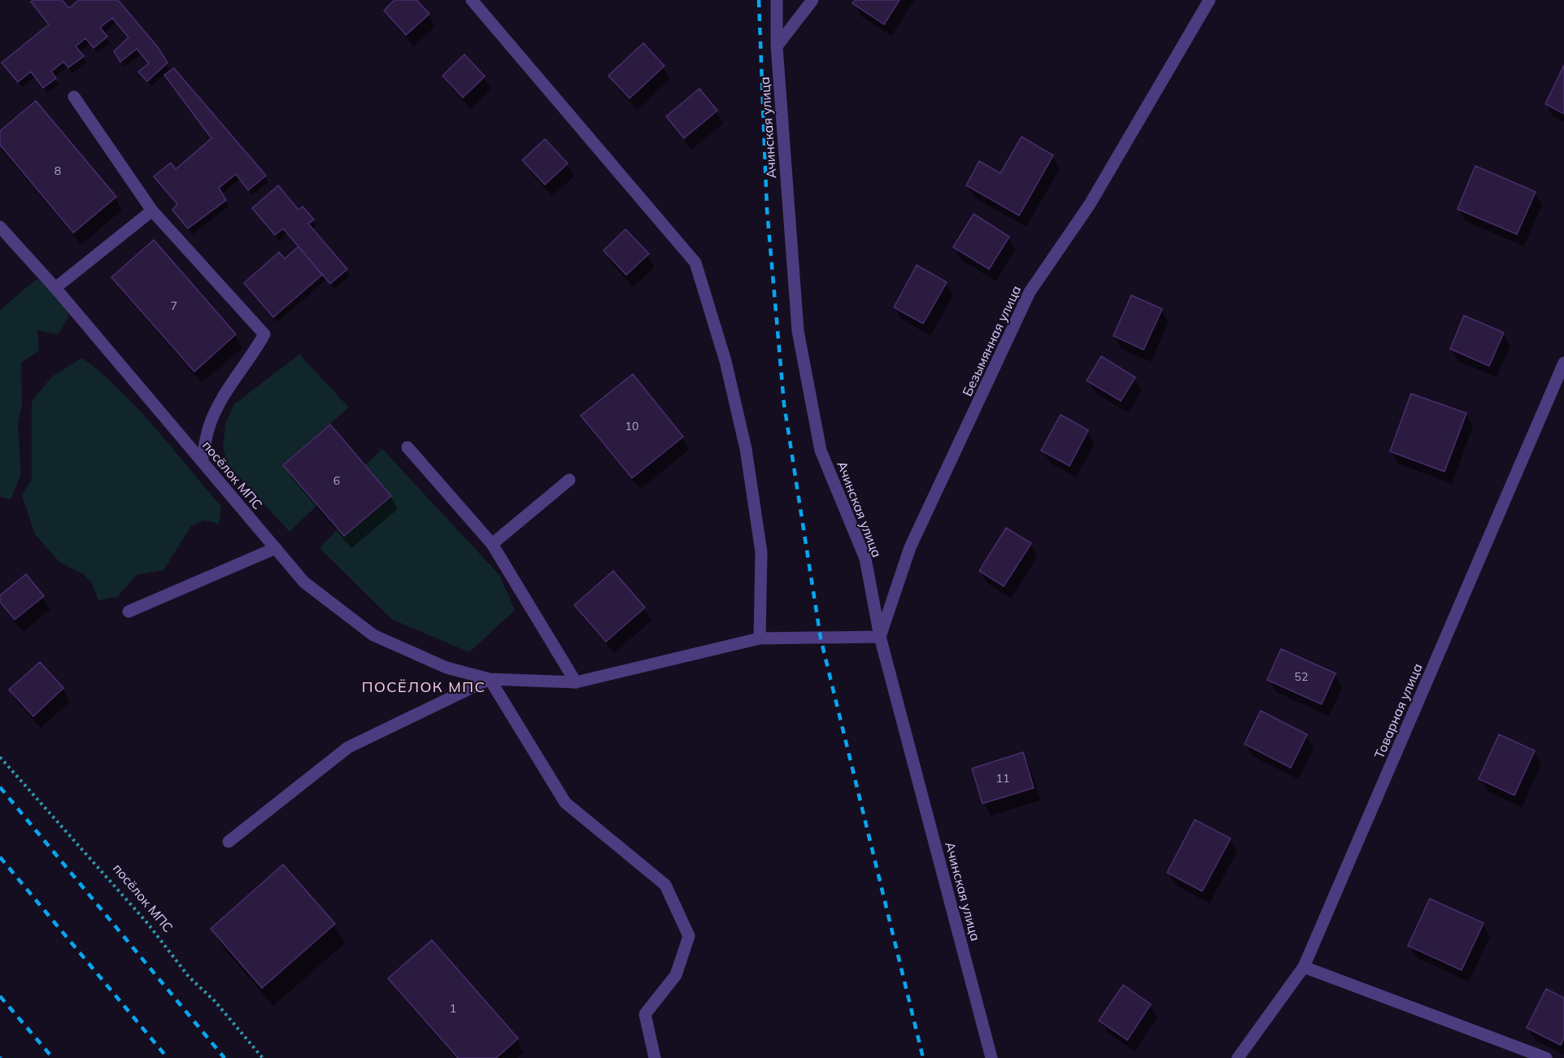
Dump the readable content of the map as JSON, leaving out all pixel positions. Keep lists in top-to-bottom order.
{
  "streets": {
    "street": [
      "Ачинская улица",
      "Безымянная улица",
      "посёлок МПС",
      "Товарная улица"
    ]
  },
  "crossings": [
    ["Ачинская улица", "Безымянная улица"],
    ["Ачинская улица", "посёлок МПС"],
    ["Безымянная улица", "посёлок МПС"]
  ],
  "districts": ["ПОСЁЛОК МПС"],
  "house_numbers": [
    "8",
    "7",
    "10",
    "6",
    "52",
    "11",
    "1"
  ]
}
